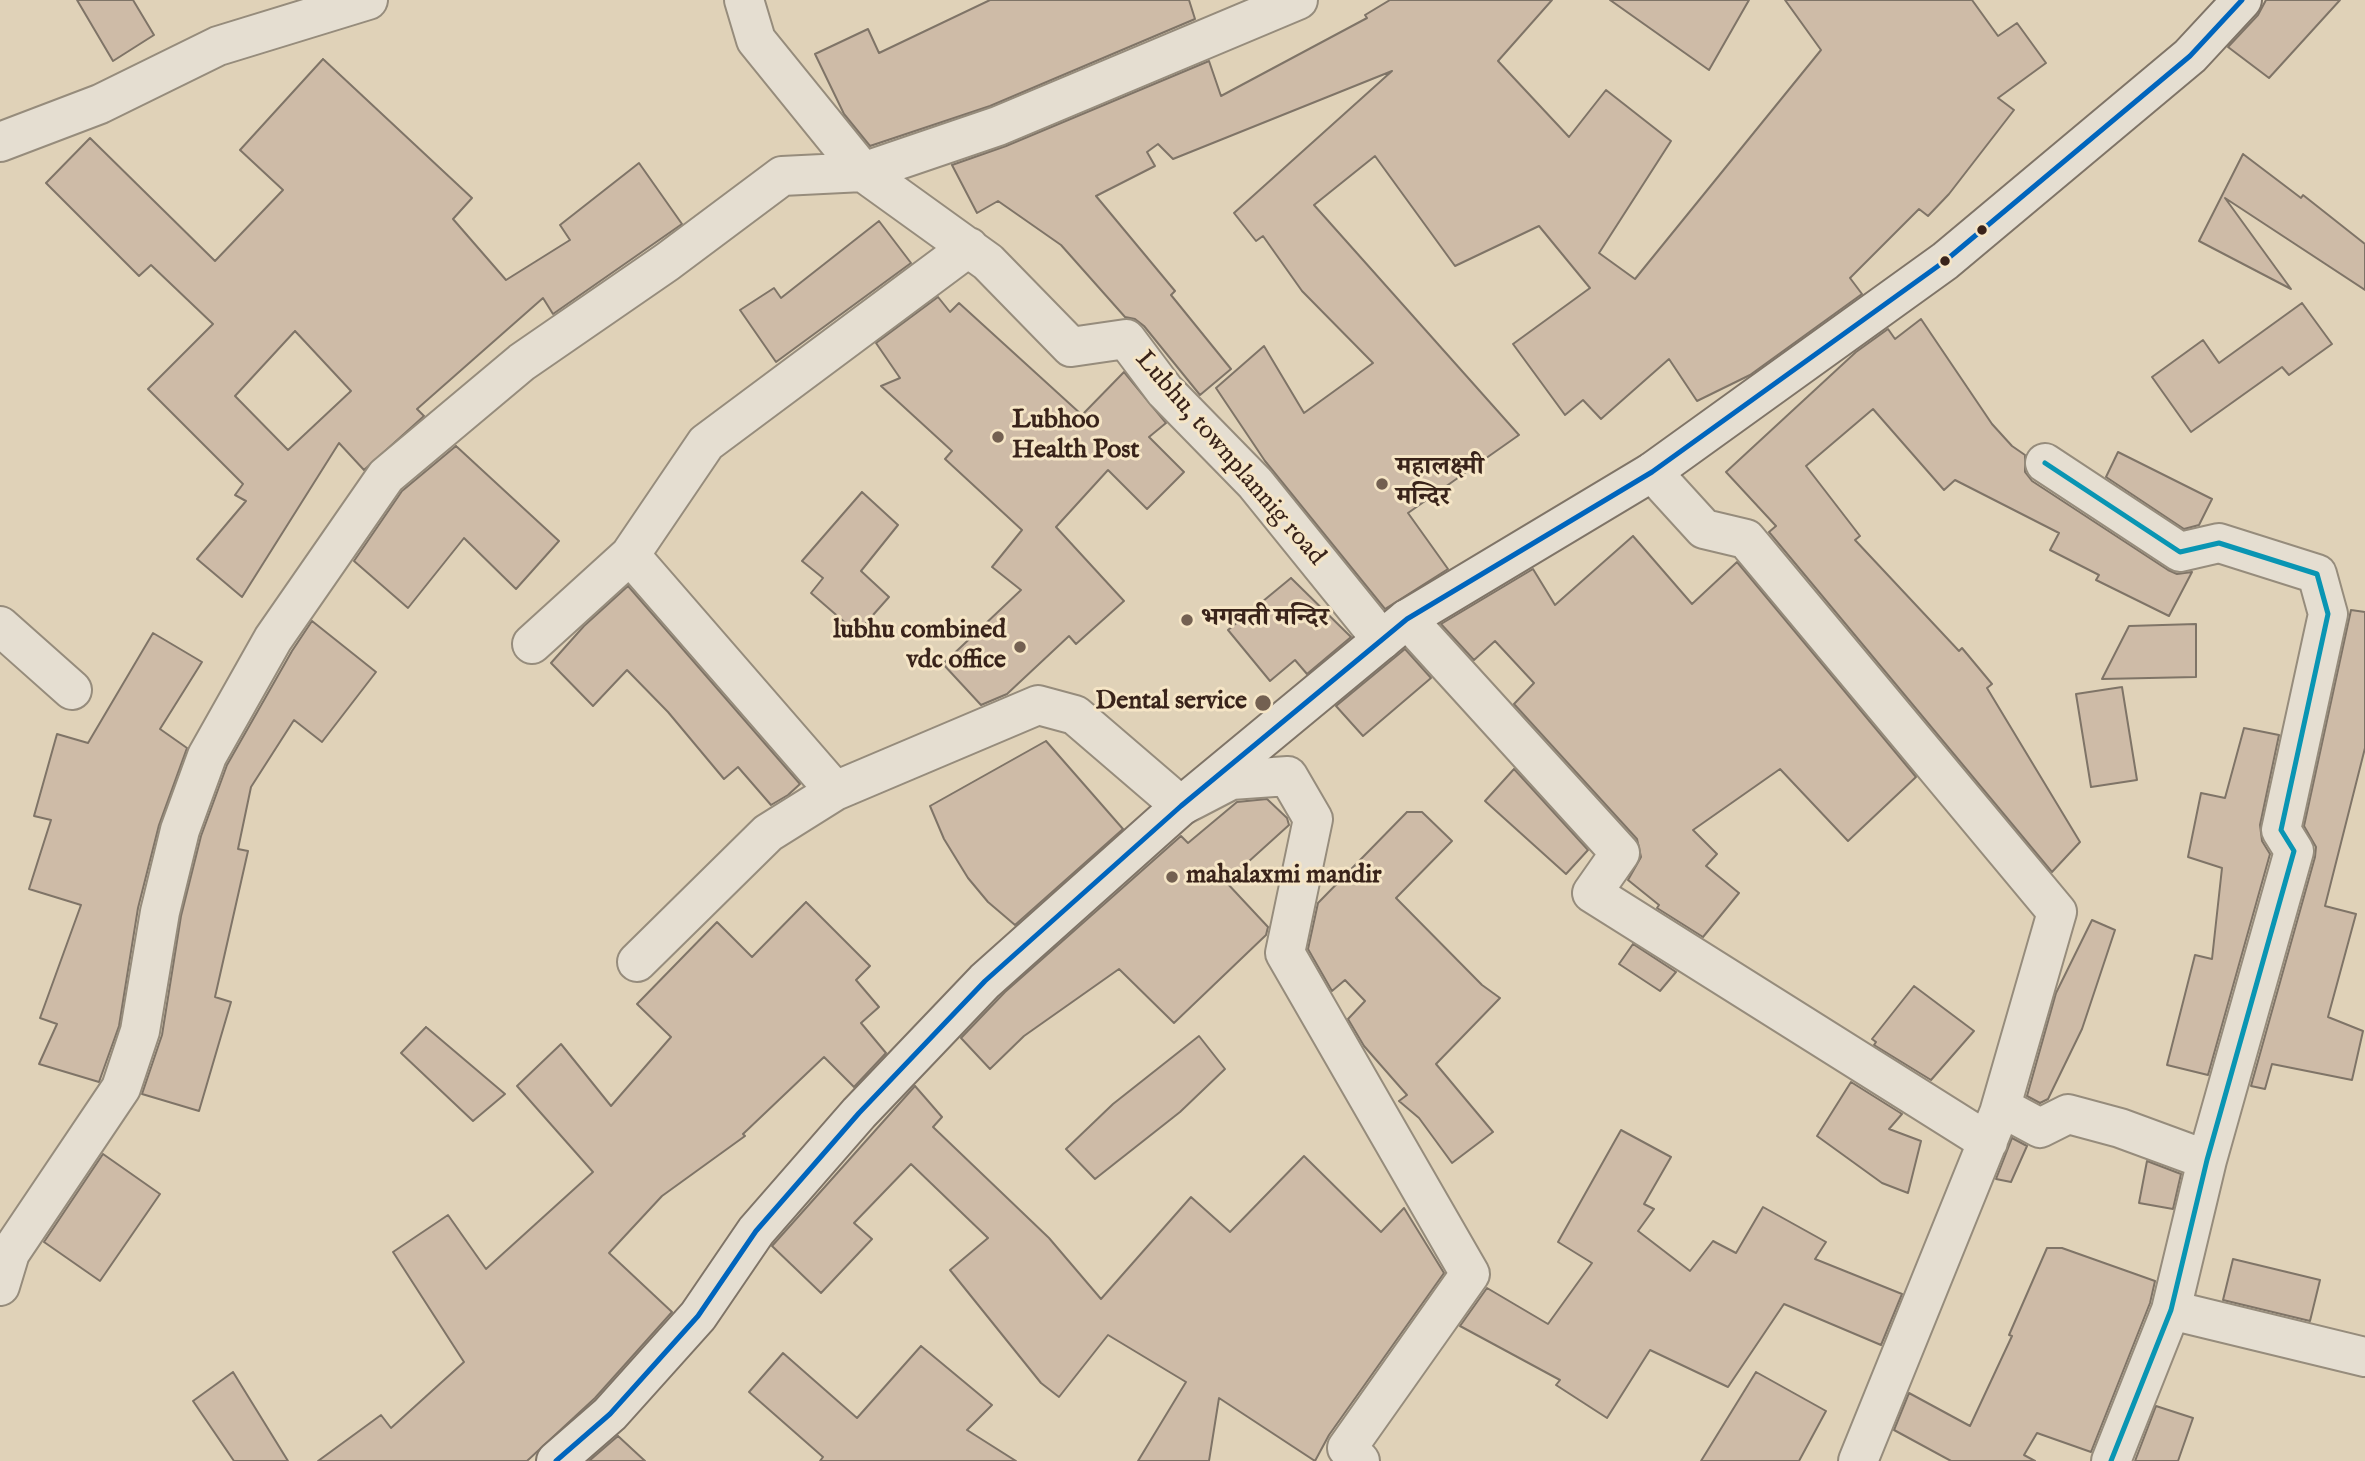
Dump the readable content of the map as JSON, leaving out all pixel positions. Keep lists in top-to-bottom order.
{
  "streets": {
    "street": ["Lubhu, townplannig road"]
  },
  "places": [
    "Lubhoo Health Post",
    "महालक्ष्मी मन्दिर",
    "भगवती मन्दिर",
    "lubhu combined vdc office",
    "Dental service",
    "mahalaxmi mandir"
  ]
}
